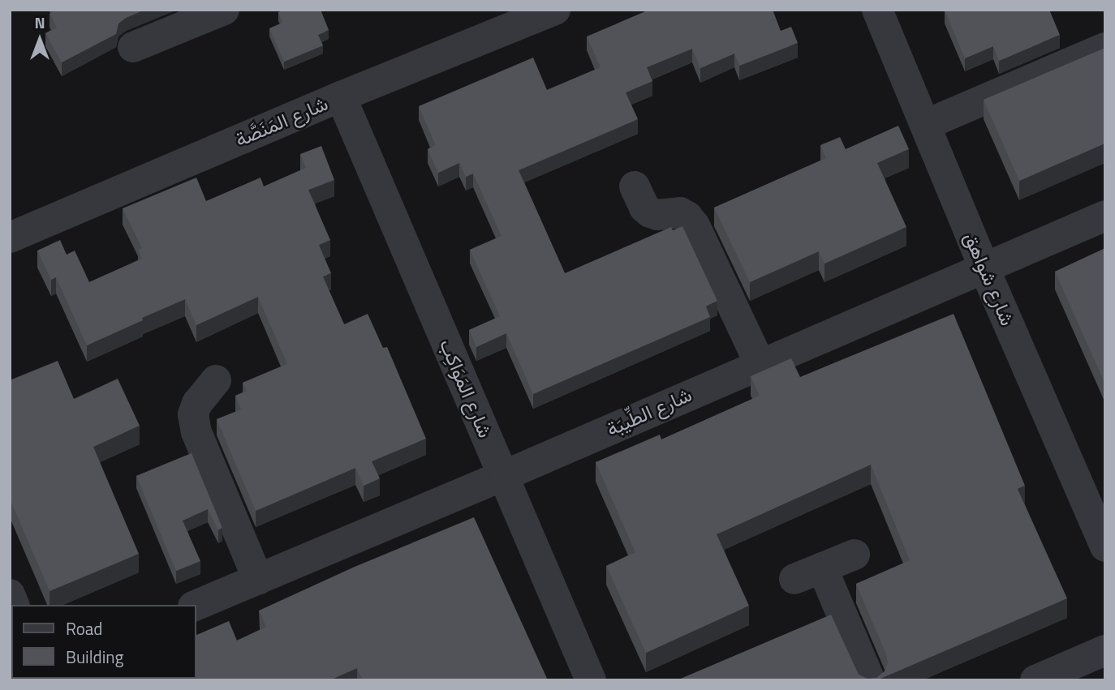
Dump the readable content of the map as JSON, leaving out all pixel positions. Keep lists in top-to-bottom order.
{
  "streets": {
    "street": [
      "شارع المَنَصَّة",
      "شارع شواهق",
      "شارع المَوَاكِب",
      "شارع الطِّيبَة"
    ]
  },
  "crossings": [
    ["شارع المَنَصَّة", "شارع المَوَاكِب"],
    ["شارع شواهق", "شارع الطِّيبَة"],
    ["شارع المَوَاكِب", "شارع الطِّيبَة"]
  ],
  "legend": ["Road", "Building"],
  "north": "top"
}
